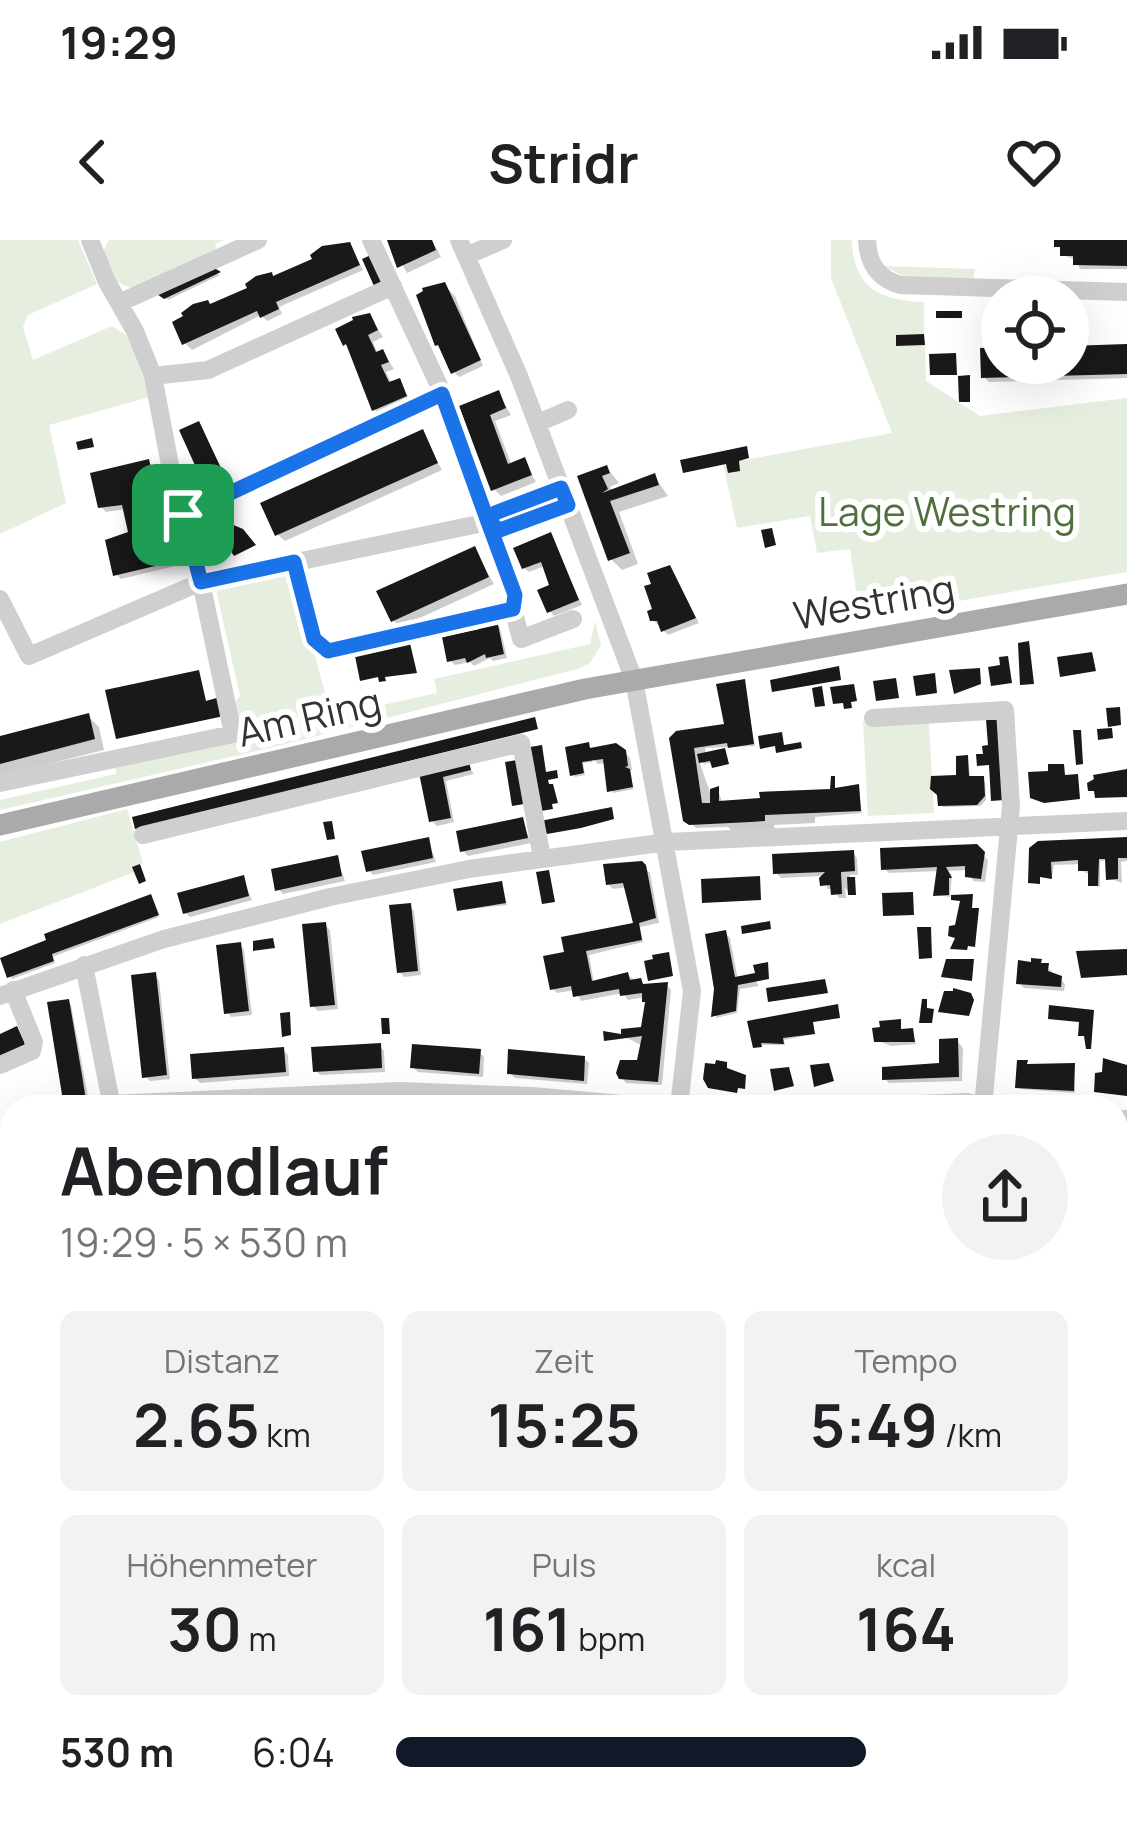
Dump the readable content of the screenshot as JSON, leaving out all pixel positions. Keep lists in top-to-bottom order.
{
  "streets": {
    "main road": ["Westring", "Am Ring"]
  },
  "crossings": [
    ["Westring", "Am Ring"]
  ],
  "parks": ["Lage Westring"],
  "page": {
    "status": "19:29",
    "header": "Stridr",
    "heading": ["Abendlauf", "19:29 · 5 × 530 m"],
    "stats": [
      ["Distanz", "2.65 km"],
      ["Zeit", "15:25"],
      ["Tempo", "5:49 /km"],
      ["Höhenmeter", "30 m"],
      ["Puls", "161 bpm"],
      ["kcal", "164"]
    ],
    "list": [
      {
        "name": "530 m",
        "note": "6:04"
      }
    ]
  }
}
